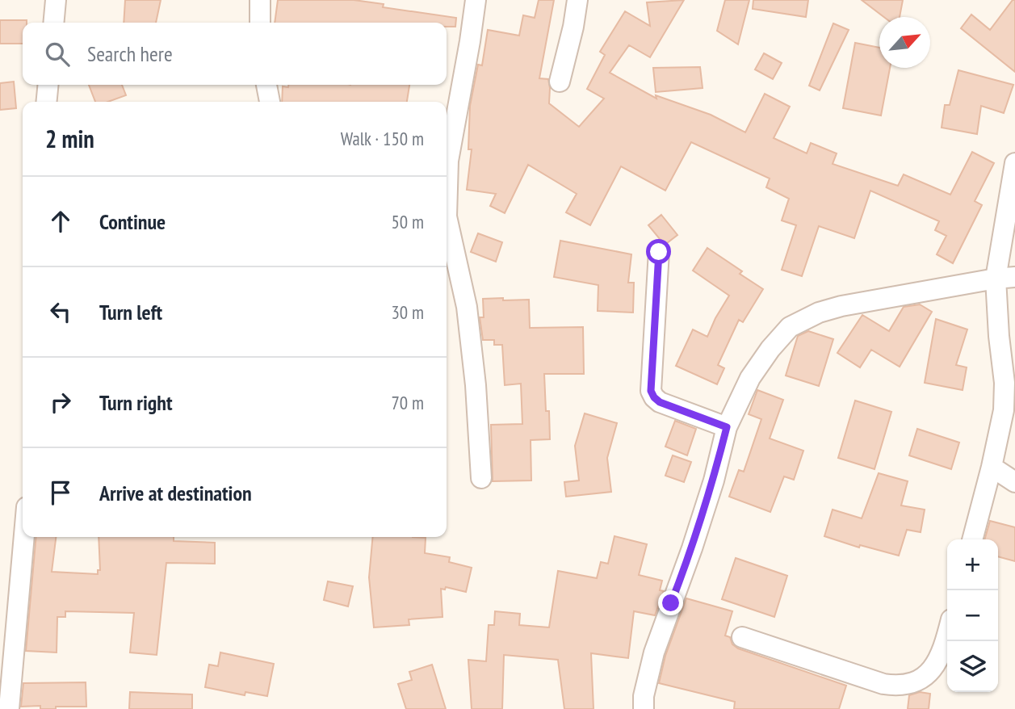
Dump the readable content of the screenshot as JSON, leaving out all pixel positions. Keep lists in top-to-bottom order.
{
  "north": "top right",
  "page": {
    "search": "Search here",
    "heading": ["2 min", "Walk · 150 m"],
    "list": [
      ["Continue", "50 m"],
      ["Turn left", "30 m"],
      ["Turn right", "70 m"],
      "Arrive at destination"
    ],
    "map_buttons": ["+", "−"]
  }
}
